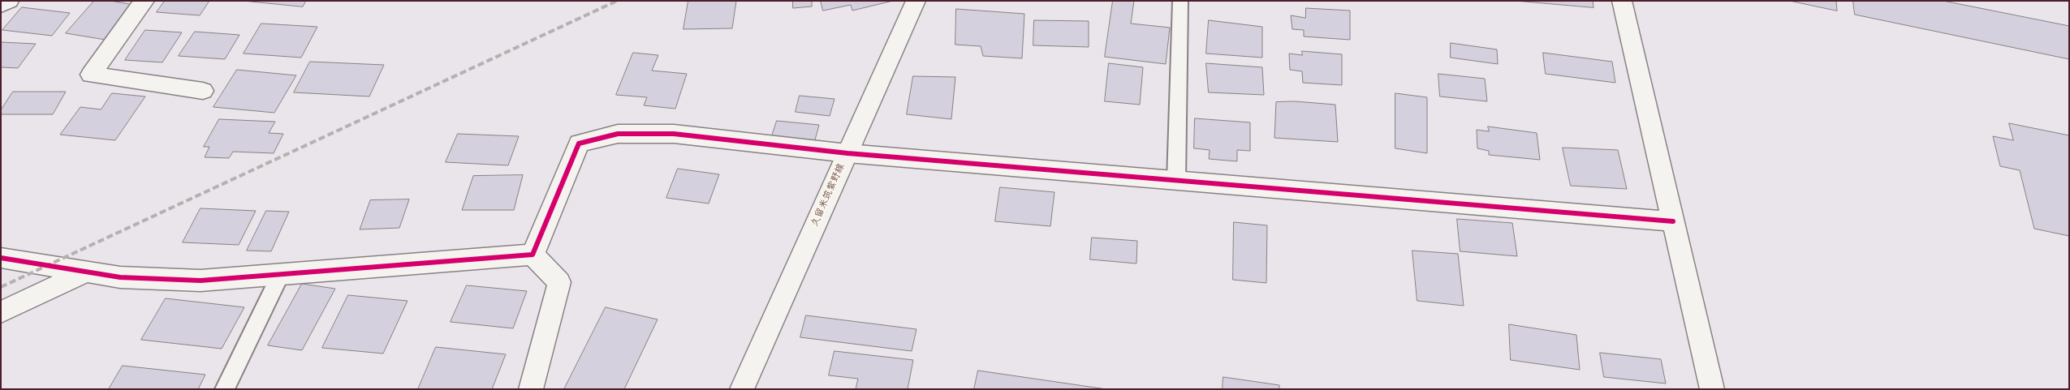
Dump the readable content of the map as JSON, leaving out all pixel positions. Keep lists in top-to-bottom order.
{
  "streets": {
    "street": ["久留米筑紫野線"]
  }
}
